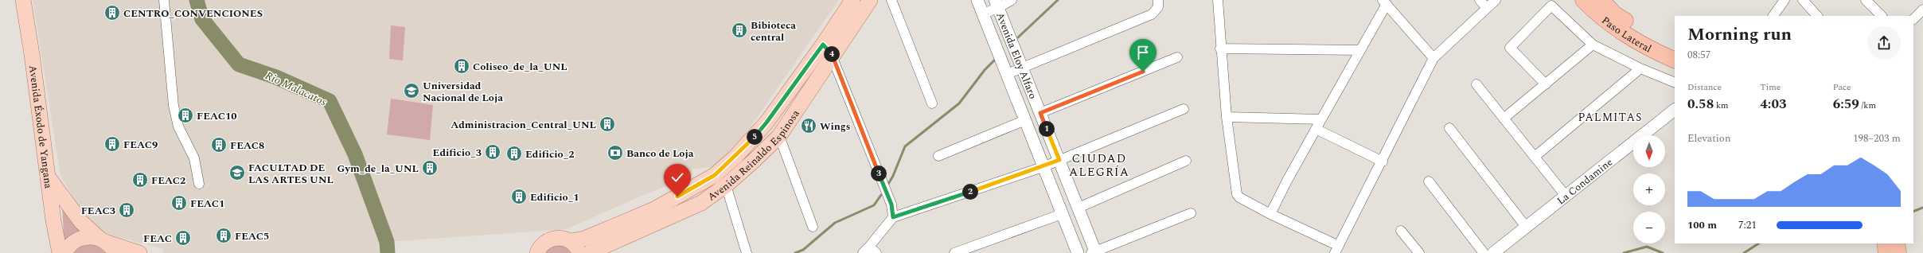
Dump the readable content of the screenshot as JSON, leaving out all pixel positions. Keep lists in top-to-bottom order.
{
  "streets": {
    "highway": ["Paso Lateral"],
    "main road": ["Avenida Éxodo de Yangana", "Avenida Reinaldo Espinosa"],
    "street": ["Avenida Eloy Alfaro", "La Condamine"]
  },
  "districts": ["PALMITAS", "CIUDAD ALEGRÍA"],
  "water": ["Rio Malacatos"],
  "places": {
    "building": [
      "CENTRO_CONVENCIONES",
      "Bibioteca central",
      "Coliseo_de_la_UNL",
      "FEAC10",
      "Administracion_Central_UNL",
      "FEAC9",
      "FEAC8",
      "Edificio_3",
      "Edificio_2",
      "Gym_de_la_UNL",
      "FEAC2",
      "Edificio_1",
      "FEAC1",
      "FEAC3",
      "FEAC5",
      "FEAC"
    ],
    "school or university": ["Universidad Nacional de Loja", "FACULTAD DE LAS ARTES UNL"],
    "restaurant": ["Wings"],
    "bank": ["Banco de Loja"]
  },
  "north": "bottom",
  "page": {
    "heading": ["Morning run", "08:57"],
    "pins": [
      "4",
      "1",
      "5",
      "3",
      "2"
    ],
    "stats": [
      ["Distance", "0.58 km"],
      ["Time", "4:03"],
      ["Pace", "6:59 /km"]
    ],
    "chart": ["Elevation", "198–203 m"],
    "map_buttons": ["+", "−"],
    "list": [
      {
        "name": "100 m",
        "note": "7:21"
      }
    ]
  }
}
